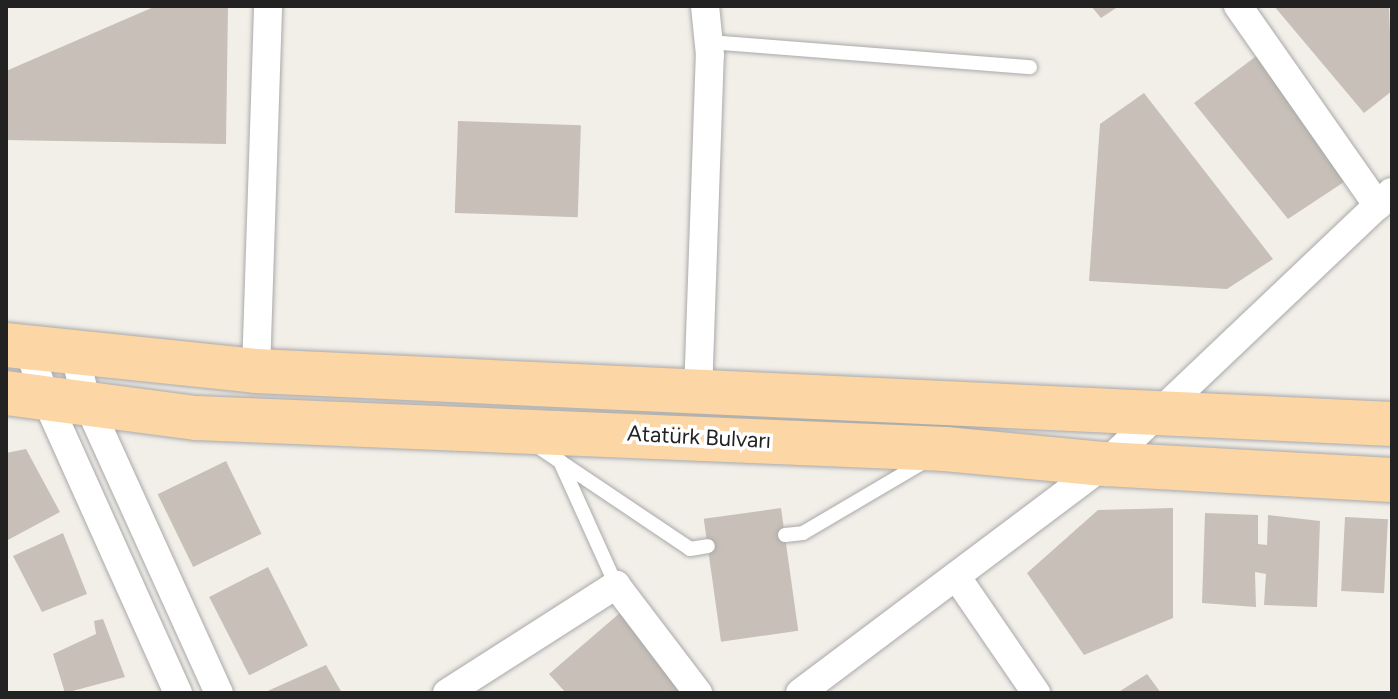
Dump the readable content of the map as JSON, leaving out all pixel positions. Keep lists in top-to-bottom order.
{
  "streets": {
    "main road": ["Atatürk Bulvarı"]
  }
}
